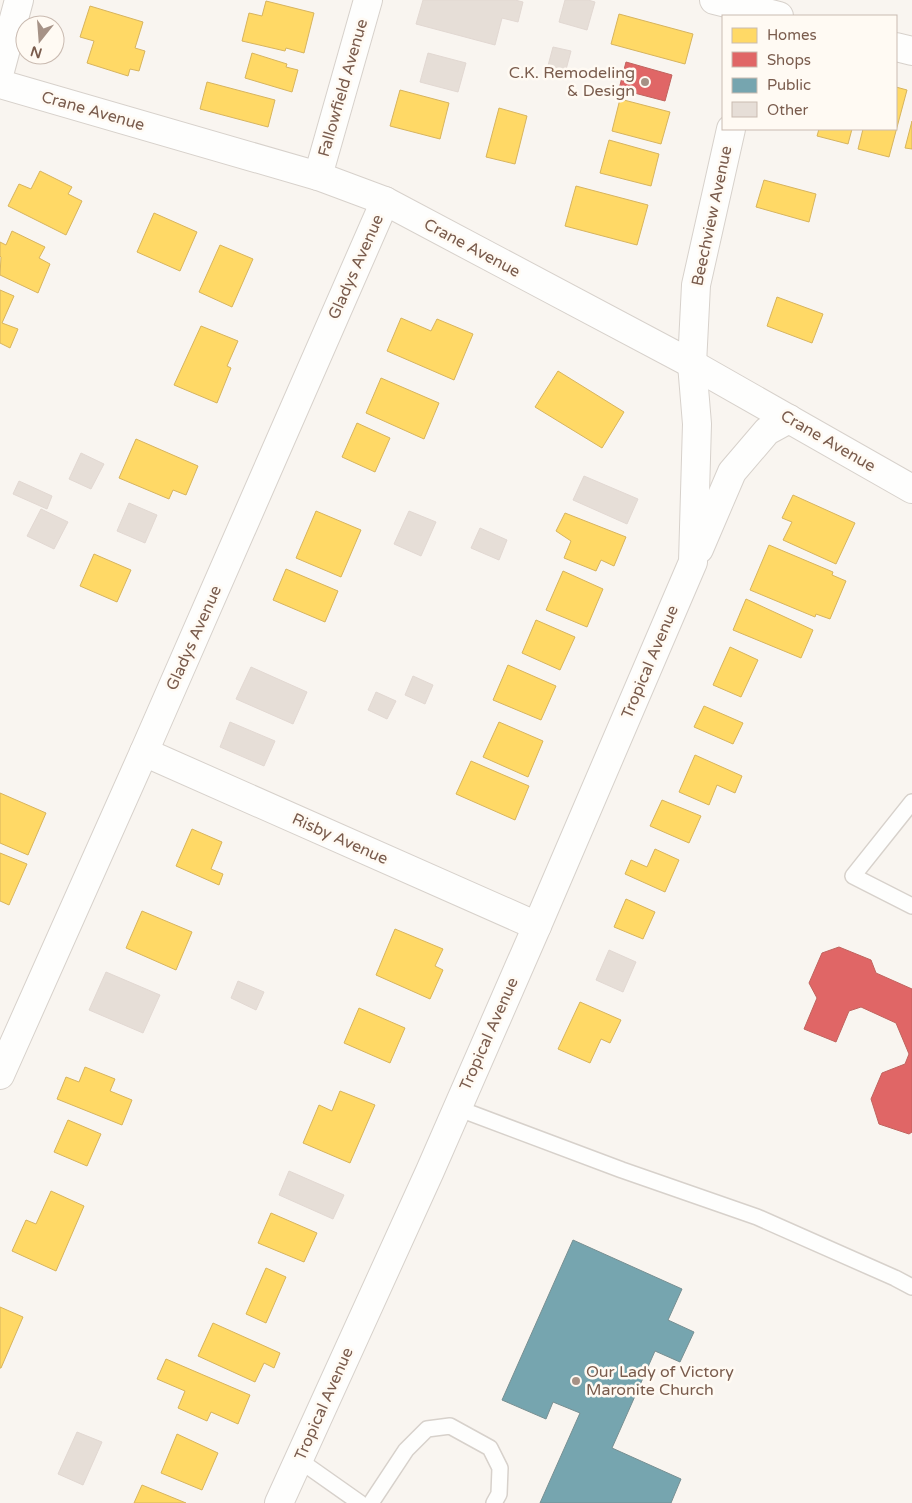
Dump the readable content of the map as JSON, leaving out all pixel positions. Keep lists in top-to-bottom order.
{
  "streets": {
    "street": [
      "Fallowfield Avenue",
      "Crane Avenue",
      "Beechview Avenue",
      "Gladys Avenue",
      "Tropical Avenue",
      "Risby Avenue"
    ]
  },
  "crossings": [
    ["Fallowfield Avenue", "Crane Avenue"],
    ["Crane Avenue", "Beechview Avenue"],
    ["Crane Avenue", "Gladys Avenue"],
    ["Crane Avenue", "Tropical Avenue"],
    ["Beechview Avenue", "Tropical Avenue"],
    ["Gladys Avenue", "Risby Avenue"],
    ["Tropical Avenue", "Risby Avenue"]
  ],
  "places": ["C.K. Remodeling & Design", "Our Lady of Victory Maronite Church"],
  "legend": [
    "Homes",
    "Shops",
    "Public",
    "Other"
  ],
  "north": "bottom"
}
